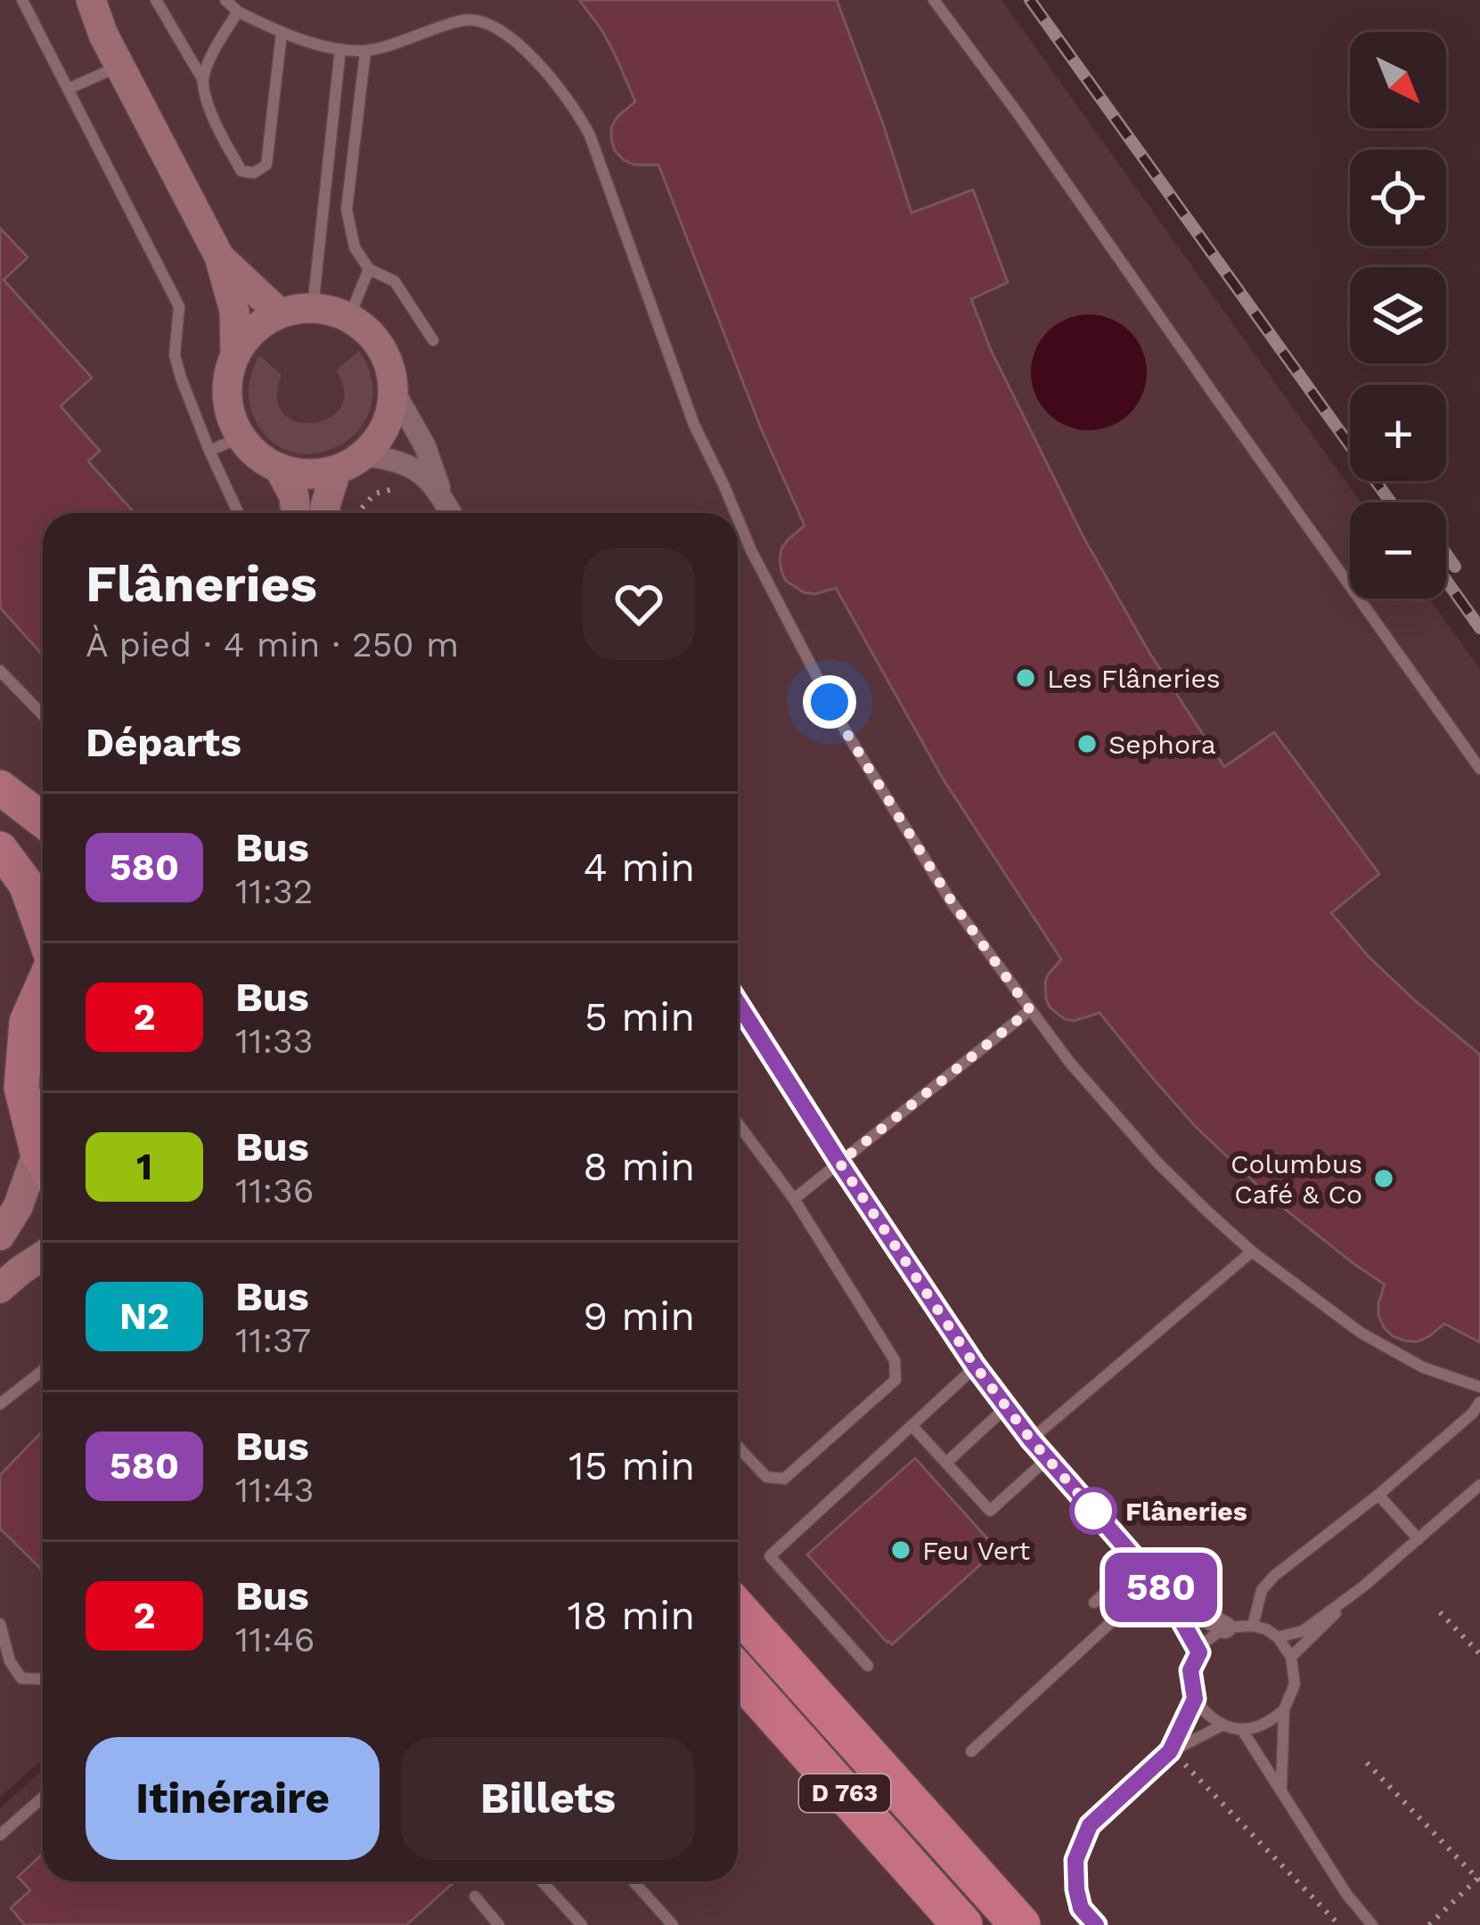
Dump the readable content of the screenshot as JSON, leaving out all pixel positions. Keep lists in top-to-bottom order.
{
  "streets": {
    "highway": ["D 763"]
  },
  "places": [
    "Les Flâneries",
    "Sephora",
    "Columbus Café & Co",
    "Flâneries",
    "Feu Vert"
  ],
  "lines": ["bus line 580"],
  "north": "bottom right",
  "page": {
    "on_map": "580",
    "map_buttons": ["+", "−"],
    "heading": [
      ["Flâneries", "À pied · 4 min · 250 m"],
      "Départs"
    ],
    "list": [
      {
        "mark": "580",
        "name": "Bus",
        "note": "11:32",
        "value": "4 min"
      },
      {
        "mark": "2",
        "name": "Bus",
        "note": "11:33",
        "value": "5 min"
      },
      {
        "mark": "1",
        "name": "Bus",
        "note": "11:36",
        "value": "8 min"
      },
      {
        "mark": "N2",
        "name": "Bus",
        "note": "11:37",
        "value": "9 min"
      },
      {
        "mark": "580",
        "name": "Bus",
        "note": "11:43",
        "value": "15 min"
      },
      {
        "mark": "2",
        "name": "Bus",
        "note": "11:46",
        "value": "18 min"
      }
    ],
    "buttons": ["Itinéraire", "Billets"]
  }
}
